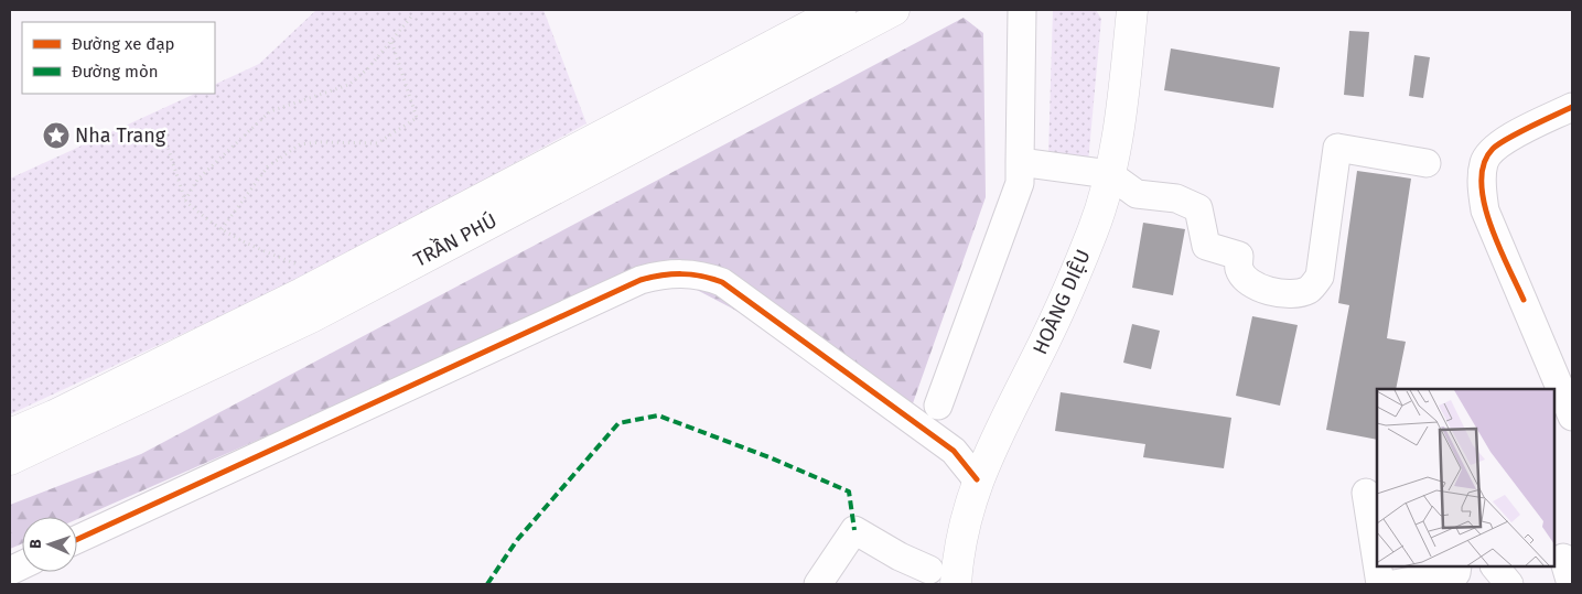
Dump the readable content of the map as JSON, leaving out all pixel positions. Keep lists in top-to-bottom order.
{
  "streets": {
    "main road": ["TRẦN PHÚ", "HOÀNG DIỆU"]
  },
  "places": {
    "place": ["Nha Trang"]
  },
  "legend": ["Đường xe đạp", "Đường mòn"],
  "north": "left"
}
